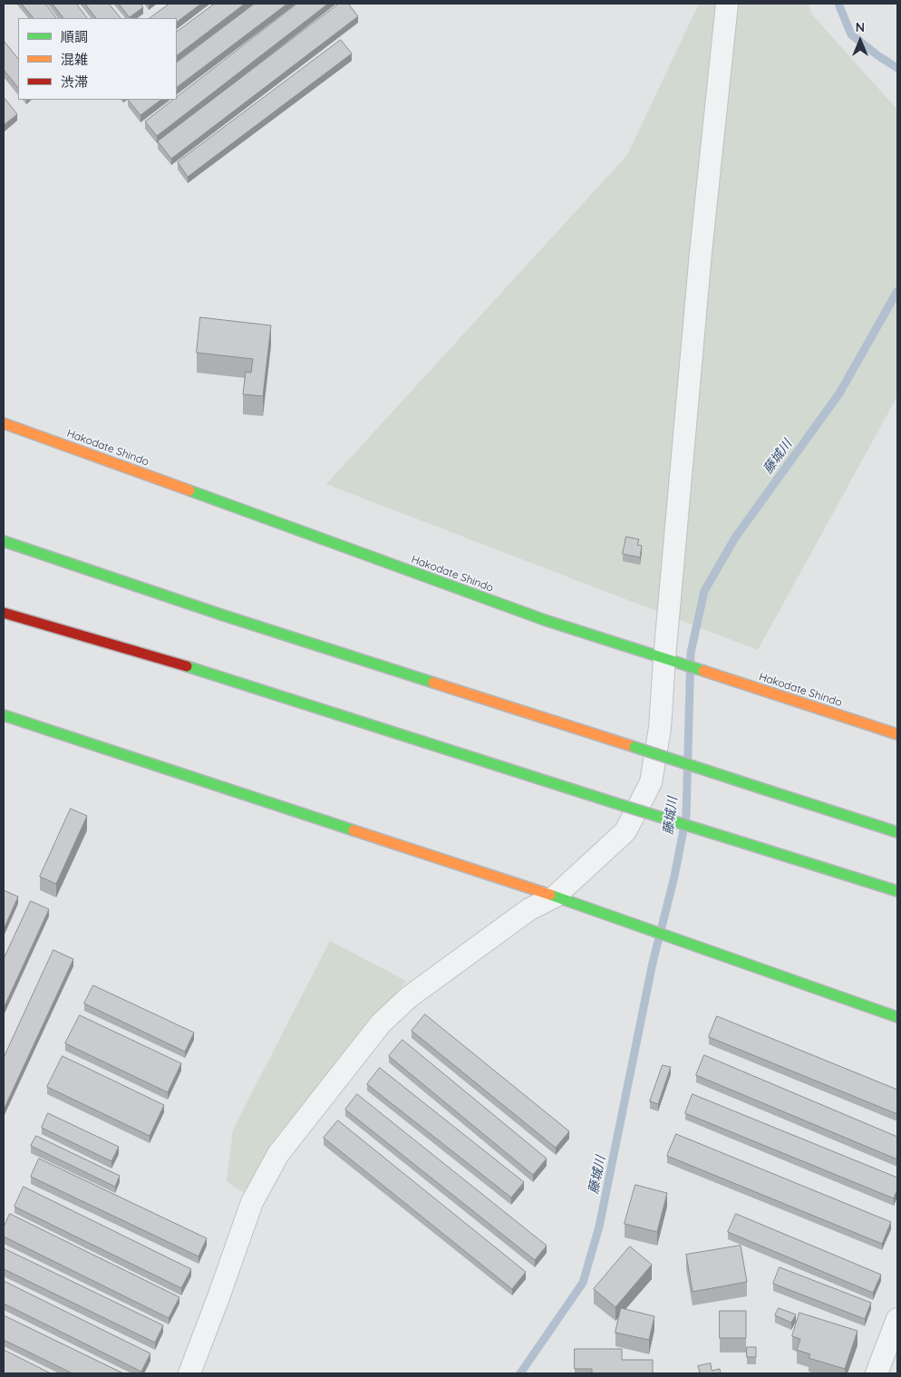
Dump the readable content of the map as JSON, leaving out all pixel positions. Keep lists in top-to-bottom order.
{
  "streets": {
    "highway": ["Hakodate Shindo"]
  },
  "water": ["藤城川"],
  "legend": ["順調", "混雑", "渋滞"],
  "north": "top"
}
